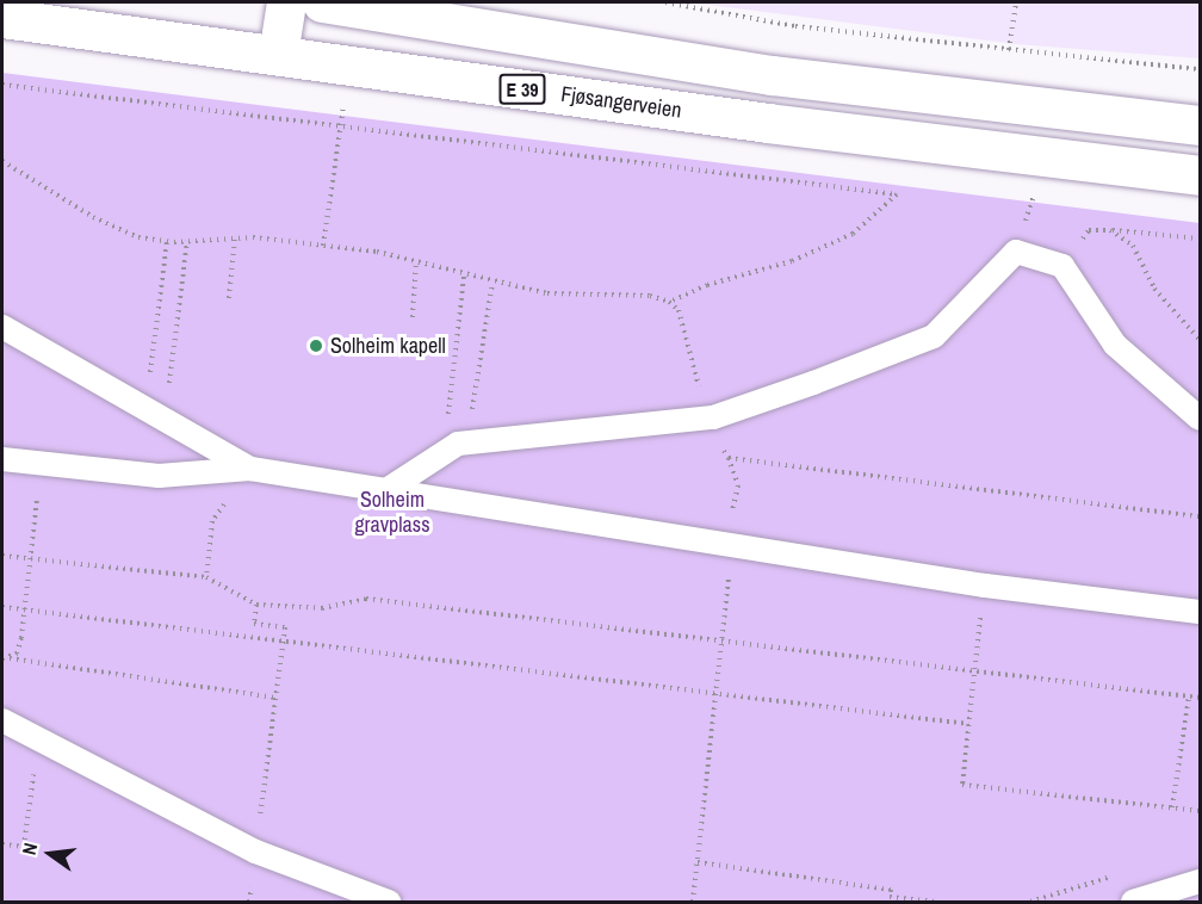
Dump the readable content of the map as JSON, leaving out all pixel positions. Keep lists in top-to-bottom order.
{
  "streets": {
    "main road": ["E 39", "Fjøsangerveien"]
  },
  "parks": ["Solheim gravplass"],
  "places": ["Solheim kapell"],
  "north": "left"
}
